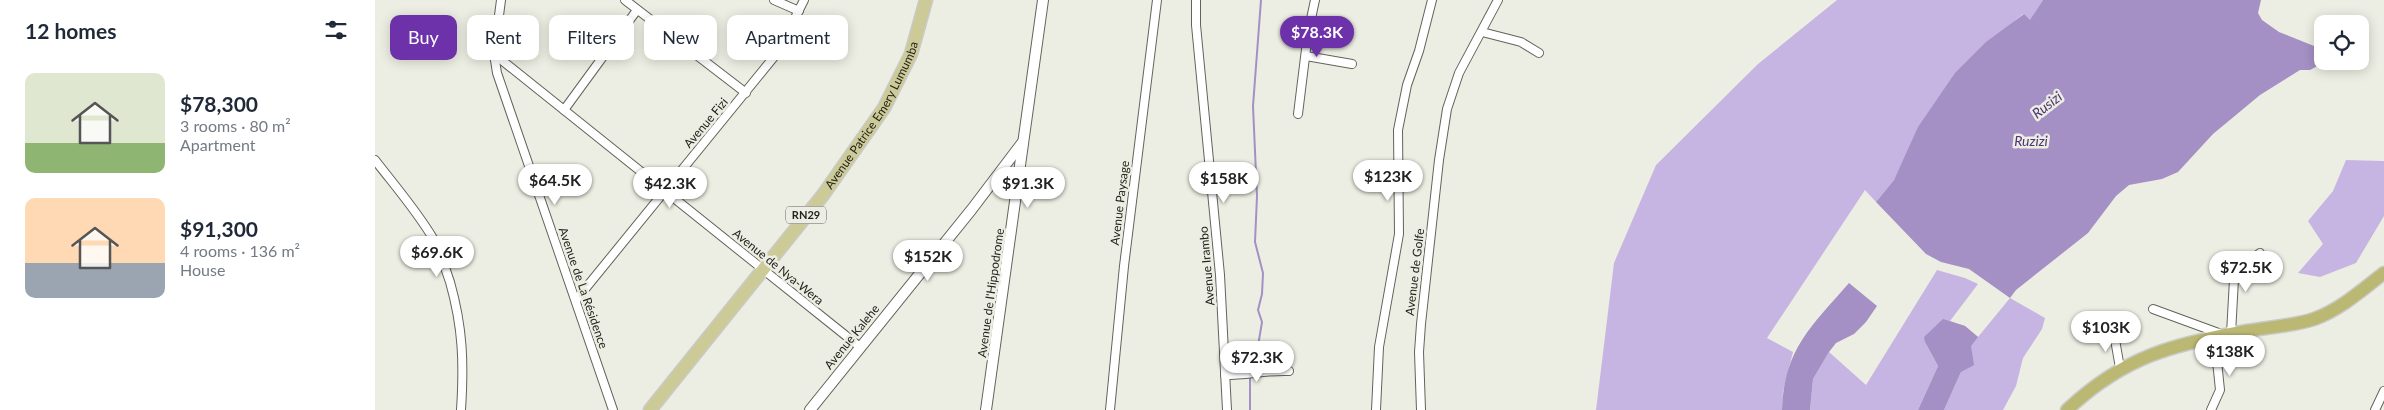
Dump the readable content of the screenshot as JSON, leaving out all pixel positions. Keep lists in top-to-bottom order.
{
  "streets": {
    "main road": ["Avenue Patrice Emery Lumumba", "RN29"],
    "street": [
      "Avenue Fizi",
      "Avenue Paysage",
      "Avenue Irambo",
      "Avenue de Nya-Wera",
      "Avenue de Golfe",
      "Avenue de La Résidence",
      "Avenue de l'Hippodrome",
      "Avenue Kalehe"
    ]
  },
  "crossings": [
    ["Avenue Patrice Emery Lumumba", "Avenue de Nya-Wera"],
    ["Avenue Fizi", "Avenue de Nya-Wera"],
    ["Avenue Fizi", "Avenue de La Résidence"],
    ["Avenue de Nya-Wera", "Avenue Kalehe"],
    ["Avenue de l'Hippodrome", "Avenue Kalehe"]
  ],
  "water": ["Rusizi", "Ruzizi"],
  "page": {
    "heading": "12 homes",
    "chip": [
      "Buy",
      "Rent",
      "Filters",
      "New",
      "Apartment"
    ],
    "price": [
      "$78.3K",
      "$123K",
      "$158K",
      "$64.5K",
      "$42.3K",
      "$91.3K",
      "$69.6K",
      "$152K",
      "$72.5K",
      "$103K",
      "$138K",
      "$72.3K"
    ],
    "list": [
      {
        "name": "$78,300",
        "note": "3 rooms · 80 m² · Apartment"
      },
      {
        "name": "$91,300",
        "note": "4 rooms · 136 m² · House"
      }
    ]
  }
}
